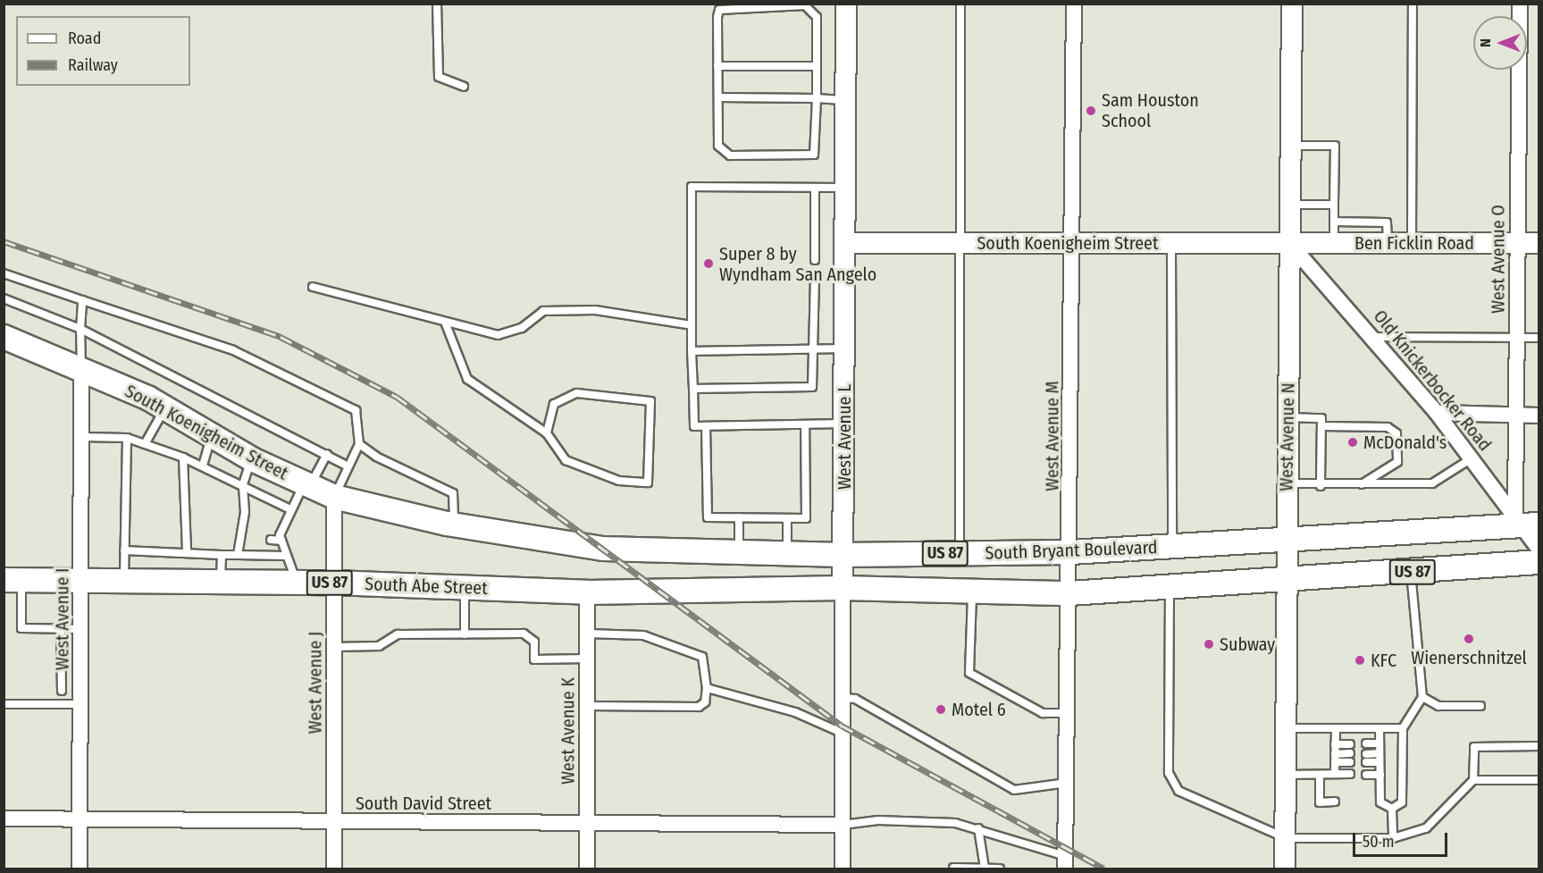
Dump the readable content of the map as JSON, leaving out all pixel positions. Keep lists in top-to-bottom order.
{
  "streets": {
    "main road": [
      "South Koenigheim Street",
      "Ben Ficklin Road",
      "West Avenue L",
      "West Avenue N",
      "South Bryant Boulevard",
      "US 87",
      "South Abe Street"
    ],
    "street": [
      "West Avenue O",
      "Old Knickerbocker Road",
      "West Avenue M",
      "West Avenue I",
      "West Avenue J",
      "West Avenue K",
      "South David Street"
    ]
  },
  "crossings": [
    ["South Koenigheim Street", "Ben Ficklin Road"],
    ["South Koenigheim Street", "Old Knickerbocker Road"],
    ["South Koenigheim Street", "West Avenue M"],
    ["South Koenigheim Street", "West Avenue L"],
    ["South Koenigheim Street", "West Avenue N"],
    ["South Koenigheim Street", "South Bryant Boulevard"],
    ["South Koenigheim Street", "West Avenue I"],
    ["South Koenigheim Street", "West Avenue J"],
    ["Ben Ficklin Road", "West Avenue O"],
    ["Ben Ficklin Road", "Old Knickerbocker Road"],
    ["Ben Ficklin Road", "West Avenue N"],
    ["West Avenue O", "Old Knickerbocker Road"],
    ["West Avenue O", "South Bryant Boulevard"],
    ["Old Knickerbocker Road", "West Avenue N"],
    ["Old Knickerbocker Road", "South Bryant Boulevard"],
    ["West Avenue M", "South Bryant Boulevard"],
    ["West Avenue M", "US 87"],
    ["West Avenue L", "South Bryant Boulevard"],
    ["West Avenue L", "US 87"],
    ["West Avenue L", "South Abe Street"],
    ["West Avenue L", "South David Street"],
    ["West Avenue N", "South Bryant Boulevard"],
    ["West Avenue N", "US 87"],
    ["US 87", "South Abe Street"],
    ["South Abe Street", "West Avenue I"],
    ["South Abe Street", "West Avenue J"],
    ["South Abe Street", "West Avenue K"],
    ["West Avenue I", "South David Street"],
    ["West Avenue J", "South David Street"],
    ["West Avenue K", "South David Street"]
  ],
  "places": [
    "Sam Houston School",
    "Super 8 by Wyndham San Angelo",
    "McDonald's",
    "Wienerschnitzel",
    "Subway",
    "KFC",
    "Motel 6"
  ],
  "legend": ["Road", "Railway"],
  "scale_bar": "50 m",
  "north": "left"
}
